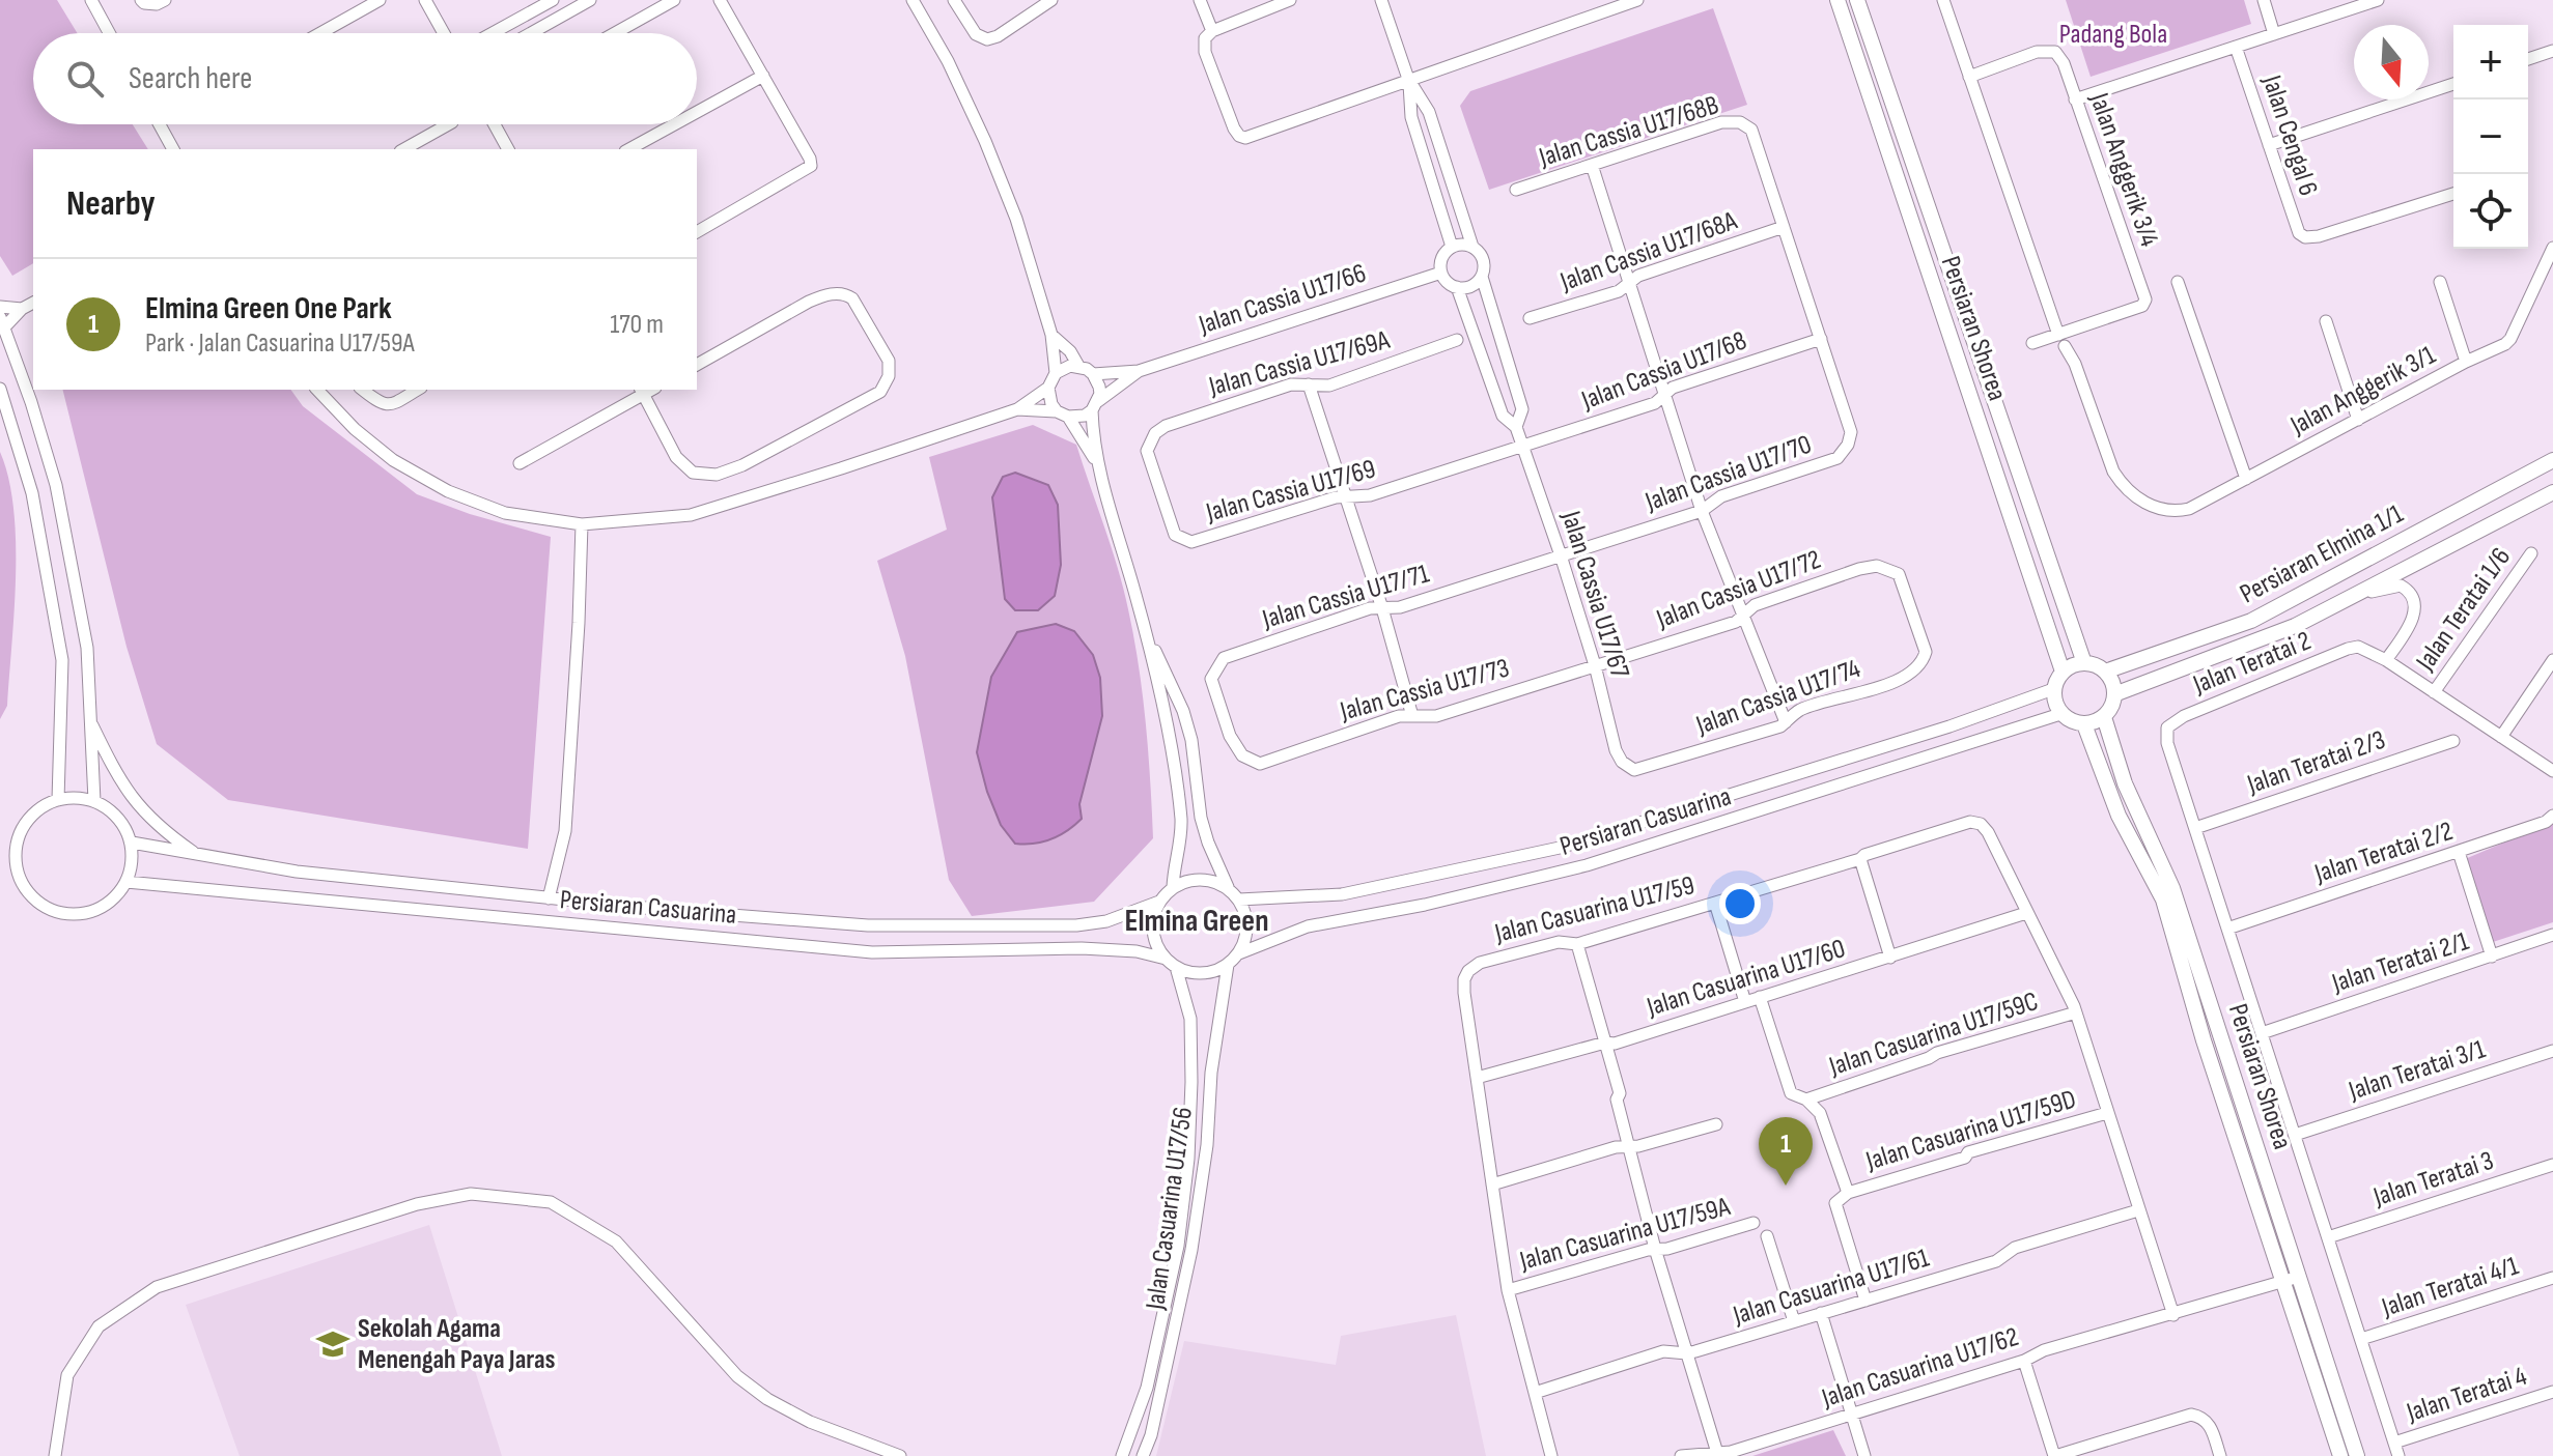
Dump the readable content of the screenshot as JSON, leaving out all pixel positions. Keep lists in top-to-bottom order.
{
  "streets": {
    "main road": ["Persiaran Shorea", "Persiaran Elmina 1/1"],
    "street": [
      "Jalan Cassia U17/68B",
      "Jalan Cengal 6",
      "Jalan Anggerik 3/4",
      "Jalan Cassia U17/68A",
      "Jalan Cassia U17/66",
      "Jalan Cassia U17/69A",
      "Jalan Cassia U17/68",
      "Jalan Anggerik 3/1",
      "Jalan Cassia U17/70",
      "Jalan Cassia U17/69",
      "Jalan Cassia U17/72",
      "Jalan Cassia U17/67",
      "Jalan Cassia U17/71",
      "Jalan Teratai 1/6",
      "Jalan Teratai 2",
      "Jalan Cassia U17/73",
      "Jalan Cassia U17/74",
      "Jalan Teratai 2/3",
      "Persiaran Casuarina",
      "Jalan Teratai 2/2",
      "Jalan Casuarina U17/59",
      "Jalan Teratai 2/1",
      "Jalan Casuarina U17/60",
      "Jalan Casuarina U17/59C",
      "Jalan Teratai 3/1",
      "Jalan Casuarina U17/59D",
      "Jalan Teratai 3",
      "Jalan Casuarina U17/56",
      "Jalan Casuarina U17/59A",
      "Jalan Casuarina U17/61",
      "Jalan Teratai 4/1",
      "Jalan Casuarina U17/62",
      "Jalan Teratai 4"
    ]
  },
  "crossings": [
    ["Jalan Cassia U17/68B", "Jalan Cassia U17/68A"],
    ["Jalan Cassia U17/68B", "Jalan Cassia U17/68"],
    ["Jalan Cassia U17/68B", "Jalan Cassia U17/70"],
    ["Jalan Cassia U17/66", "Jalan Cassia U17/67"],
    ["Persiaran Shorea", "Persiaran Elmina 1/1"],
    ["Persiaran Shorea", "Persiaran Casuarina"],
    ["Persiaran Shorea", "Jalan Casuarina U17/62"],
    ["Jalan Cassia U17/69A", "Jalan Cassia U17/69"],
    ["Jalan Cassia U17/68", "Jalan Cassia U17/70"],
    ["Jalan Cassia U17/68", "Jalan Cassia U17/69"],
    ["Jalan Cassia U17/68", "Jalan Cassia U17/67"],
    ["Jalan Cassia U17/70", "Jalan Cassia U17/67"],
    ["Jalan Cassia U17/70", "Jalan Cassia U17/71"],
    ["Jalan Cassia U17/69", "Jalan Cassia U17/67"],
    ["Persiaran Elmina 1/1", "Persiaran Casuarina"],
    ["Jalan Cassia U17/72", "Jalan Cassia U17/67"],
    ["Jalan Cassia U17/72", "Jalan Cassia U17/73"],
    ["Jalan Cassia U17/72", "Jalan Cassia U17/74"],
    ["Jalan Cassia U17/67", "Jalan Cassia U17/71"],
    ["Jalan Cassia U17/67", "Jalan Cassia U17/73"],
    ["Jalan Cassia U17/67", "Jalan Cassia U17/74"],
    ["Jalan Cassia U17/71", "Jalan Cassia U17/73"],
    ["Jalan Teratai 2", "Jalan Teratai 2/3"],
    ["Persiaran Casuarina", "Jalan Casuarina U17/56"],
    ["Jalan Casuarina U17/59", "Jalan Casuarina U17/60"],
    ["Jalan Casuarina U17/59", "Jalan Casuarina U17/59C"],
    ["Jalan Casuarina U17/59", "Jalan Casuarina U17/59D"],
    ["Jalan Casuarina U17/59", "Jalan Casuarina U17/59A"],
    ["Jalan Casuarina U17/59", "Jalan Casuarina U17/61"],
    ["Jalan Casuarina U17/59", "Jalan Casuarina U17/62"],
    ["Jalan Casuarina U17/59A", "Jalan Casuarina U17/61"]
  ],
  "districts": ["Elmina Green"],
  "parks": ["Padang Bola"],
  "places": {
    "school or university": ["Sekolah Agama Menengah Paya Jaras"]
  },
  "north": "bottom",
  "page": {
    "map_buttons": ["+", "−"],
    "search": "Search here",
    "heading": "Nearby",
    "list": [
      {
        "mark": "1",
        "name": "Elmina Green One Park",
        "note": "Park · Jalan Casuarina U17/59A",
        "value": "170 m"
      }
    ],
    "pins": "1"
  }
}
